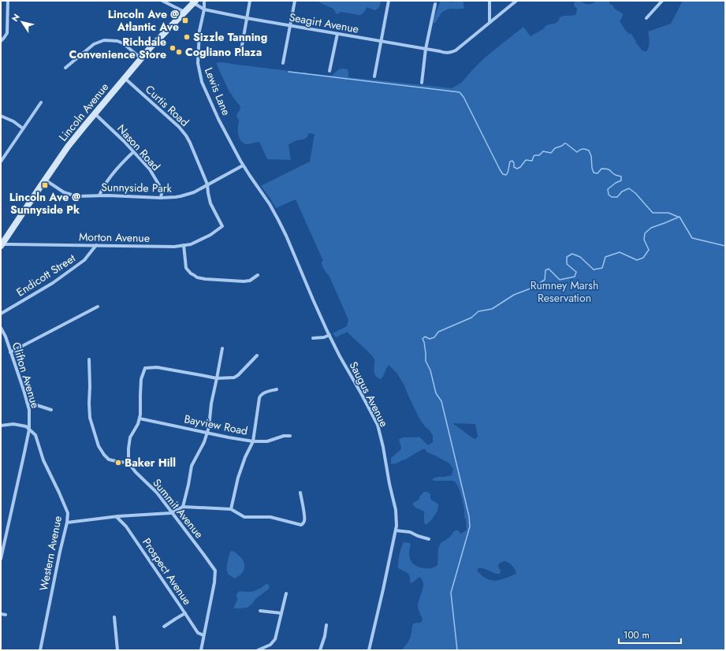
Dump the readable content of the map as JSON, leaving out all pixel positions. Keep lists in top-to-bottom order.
{
  "streets": {
    "main road": ["Lincoln Avenue"],
    "street": [
      "Seagirt Avenue",
      "Lewis Lane",
      "Curtis Road",
      "Nason Road",
      "Sunnyside Park",
      "Morton Avenue",
      "Endicott Street",
      "Clifton Avenue",
      "Saugus Avenue",
      "Bayview Road",
      "Summit Avenue",
      "Western Avenue",
      "Prospect Avenue"
    ]
  },
  "crossings": [
    ["Seagirt Avenue", "Lewis Lane"],
    ["Seagirt Avenue", "Lincoln Avenue"],
    ["Lewis Lane", "Sunnyside Park"],
    ["Lewis Lane", "Saugus Avenue"],
    ["Curtis Road", "Lincoln Avenue"],
    ["Curtis Road", "Sunnyside Park"],
    ["Curtis Road", "Morton Avenue"],
    ["Lincoln Avenue", "Nason Road"],
    ["Lincoln Avenue", "Sunnyside Park"],
    ["Lincoln Avenue", "Morton Avenue"],
    ["Nason Road", "Sunnyside Park"],
    ["Sunnyside Park", "Saugus Avenue"],
    ["Morton Avenue", "Endicott Street"],
    ["Clifton Avenue", "Western Avenue"],
    ["Summit Avenue", "Prospect Avenue"]
  ],
  "parks": ["Rumney Marsh Reservation"],
  "places": {
    "transit": ["Lincoln Ave @ Atlantic Ave", "Lincoln Ave @ Sunnyside Pk"],
    "other": [
      "Sizzle Tanning",
      "Richdale Convenience Store",
      "Cogliano Plaza",
      "Baker Hill"
    ]
  },
  "scale_bar": "100 m",
  "north": "top left"
}
